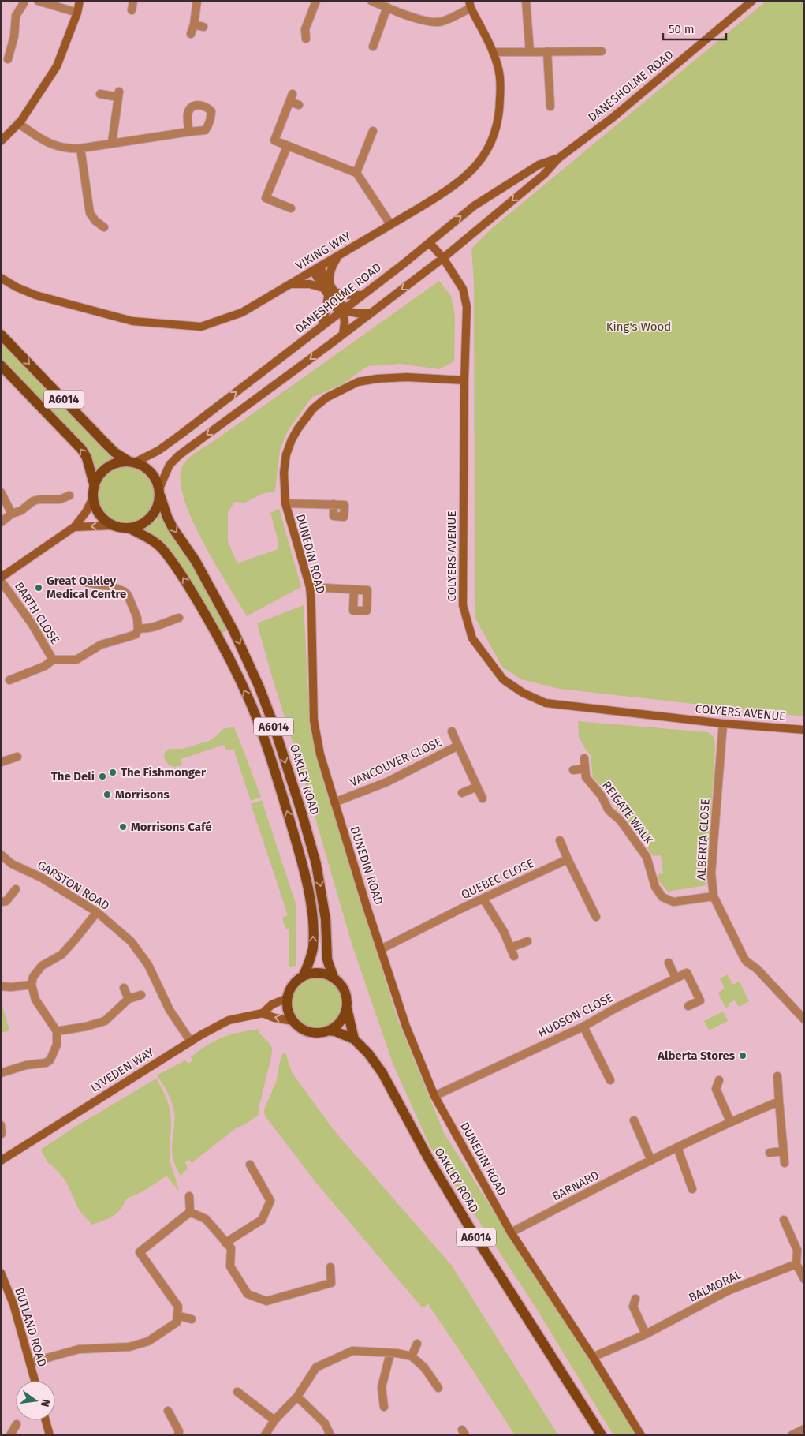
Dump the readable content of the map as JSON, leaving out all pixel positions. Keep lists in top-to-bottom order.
{
  "streets": {
    "main road": ["A6014", "OAKLEY ROAD"],
    "street": [
      "DANESHOLME ROAD",
      "VIKING WAY",
      "DUNEDIN ROAD",
      "COLYERS AVENUE",
      "BARTH CLOSE",
      "VANCOUVER CLOSE",
      "REIGATE WALK",
      "ALBERTA CLOSE",
      "QUEBEC CLOSE",
      "GARSTON ROAD",
      "HUDSON CLOSE",
      "LYVEDEN WAY",
      "BARNARD",
      "BALMORAL",
      "BUTLAND ROAD"
    ]
  },
  "crossings": [
    ["DANESHOLME ROAD", "A6014"],
    ["DANESHOLME ROAD", "COLYERS AVENUE"],
    ["DANESHOLME ROAD", "OAKLEY ROAD"],
    ["A6014", "OAKLEY ROAD"],
    ["A6014", "LYVEDEN WAY"],
    ["DUNEDIN ROAD", "COLYERS AVENUE"],
    ["DUNEDIN ROAD", "VANCOUVER CLOSE"],
    ["DUNEDIN ROAD", "QUEBEC CLOSE"],
    ["DUNEDIN ROAD", "HUDSON CLOSE"],
    ["DUNEDIN ROAD", "BARNARD"],
    ["DUNEDIN ROAD", "BALMORAL"],
    ["COLYERS AVENUE", "ALBERTA CLOSE"],
    ["OAKLEY ROAD", "LYVEDEN WAY"],
    ["REIGATE WALK", "ALBERTA CLOSE"],
    ["GARSTON ROAD", "LYVEDEN WAY"]
  ],
  "parks": ["King's Wood"],
  "places": [
    "Great Oakley Medical Centre",
    "The Fishmonger",
    "The Deli",
    "Morrisons",
    "Morrisons Café",
    "Alberta Stores"
  ],
  "scale_bar": "50 m",
  "north": "right"
}
